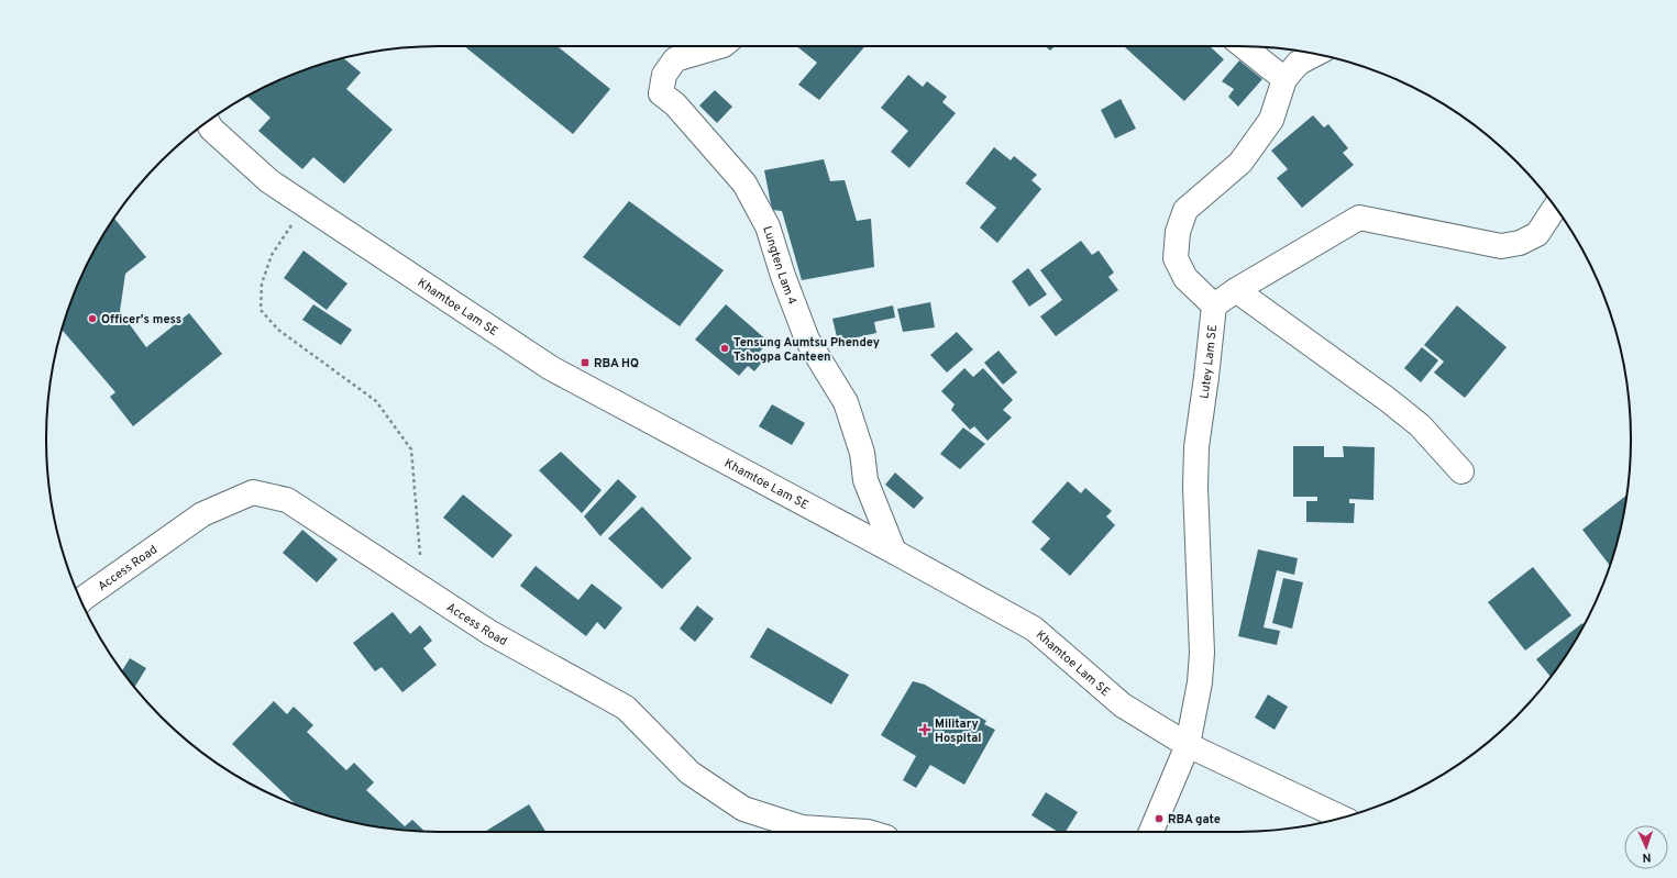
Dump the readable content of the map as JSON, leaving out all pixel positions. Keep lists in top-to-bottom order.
{
  "streets": {
    "street": [
      "Lungten Lam 4",
      "Khamtoe Lam SE",
      "Lutey Lam SE",
      "Access Road"
    ]
  },
  "crossings": [
    ["Lungten Lam 4", "Khamtoe Lam SE"],
    ["Khamtoe Lam SE", "Lutey Lam SE"]
  ],
  "places": {
    "other": ["Officer's mess", "Tensung Aumtsu Phendey Tshogpa Canteen", "RBA gate"],
    "transit": ["RBA HQ"],
    "health": ["Military Hospital"]
  },
  "north": "bottom"
}
